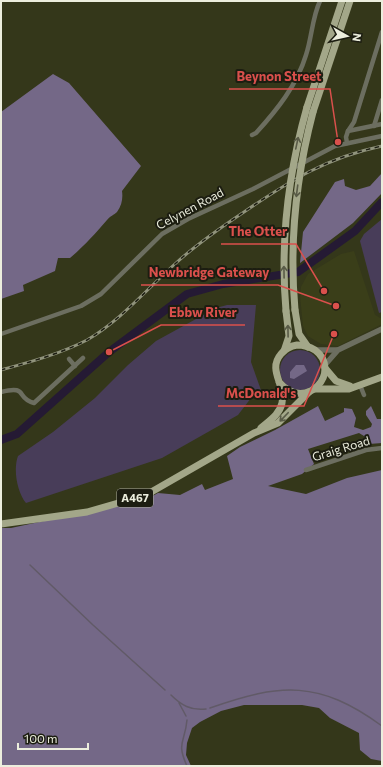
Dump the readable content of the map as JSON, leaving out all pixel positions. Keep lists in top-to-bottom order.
{
  "streets": {
    "main road": ["A467"],
    "street": ["Celynen Road", "Graig Road"]
  },
  "places": [
    "Beynon Street",
    "The Otter",
    "Newbridge Gateway",
    "McDonald's",
    "Ebbw River"
  ],
  "scale_bar": "100 m",
  "north": "right"
}
